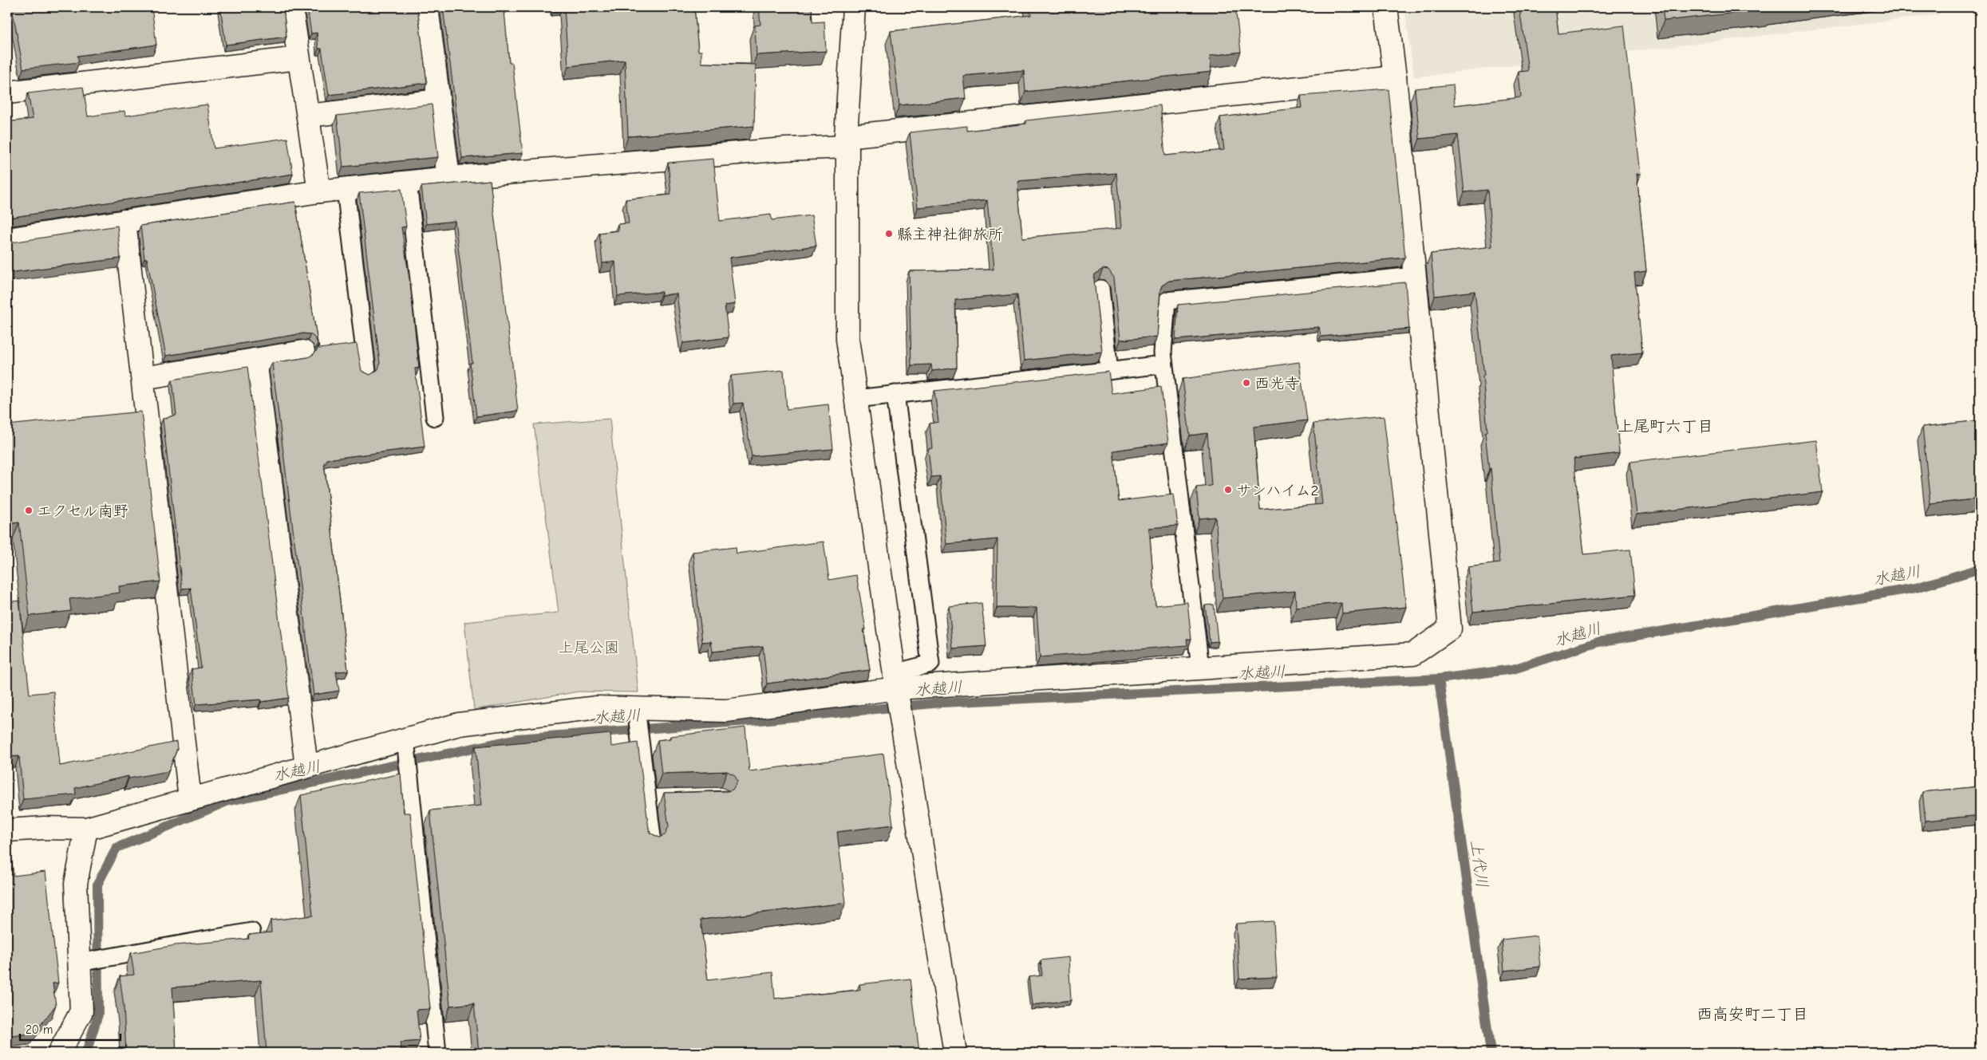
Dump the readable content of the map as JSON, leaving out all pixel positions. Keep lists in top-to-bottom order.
{
  "districts": ["上尾町六丁目", "西高安町二丁目"],
  "water": ["水越川", "上代川"],
  "parks": ["上尾公園"],
  "places": [
    "縣主神社御旅所",
    "西光寺",
    "サンハイム2",
    "エクセル南野"
  ],
  "scale_bar": "20 m"
}
